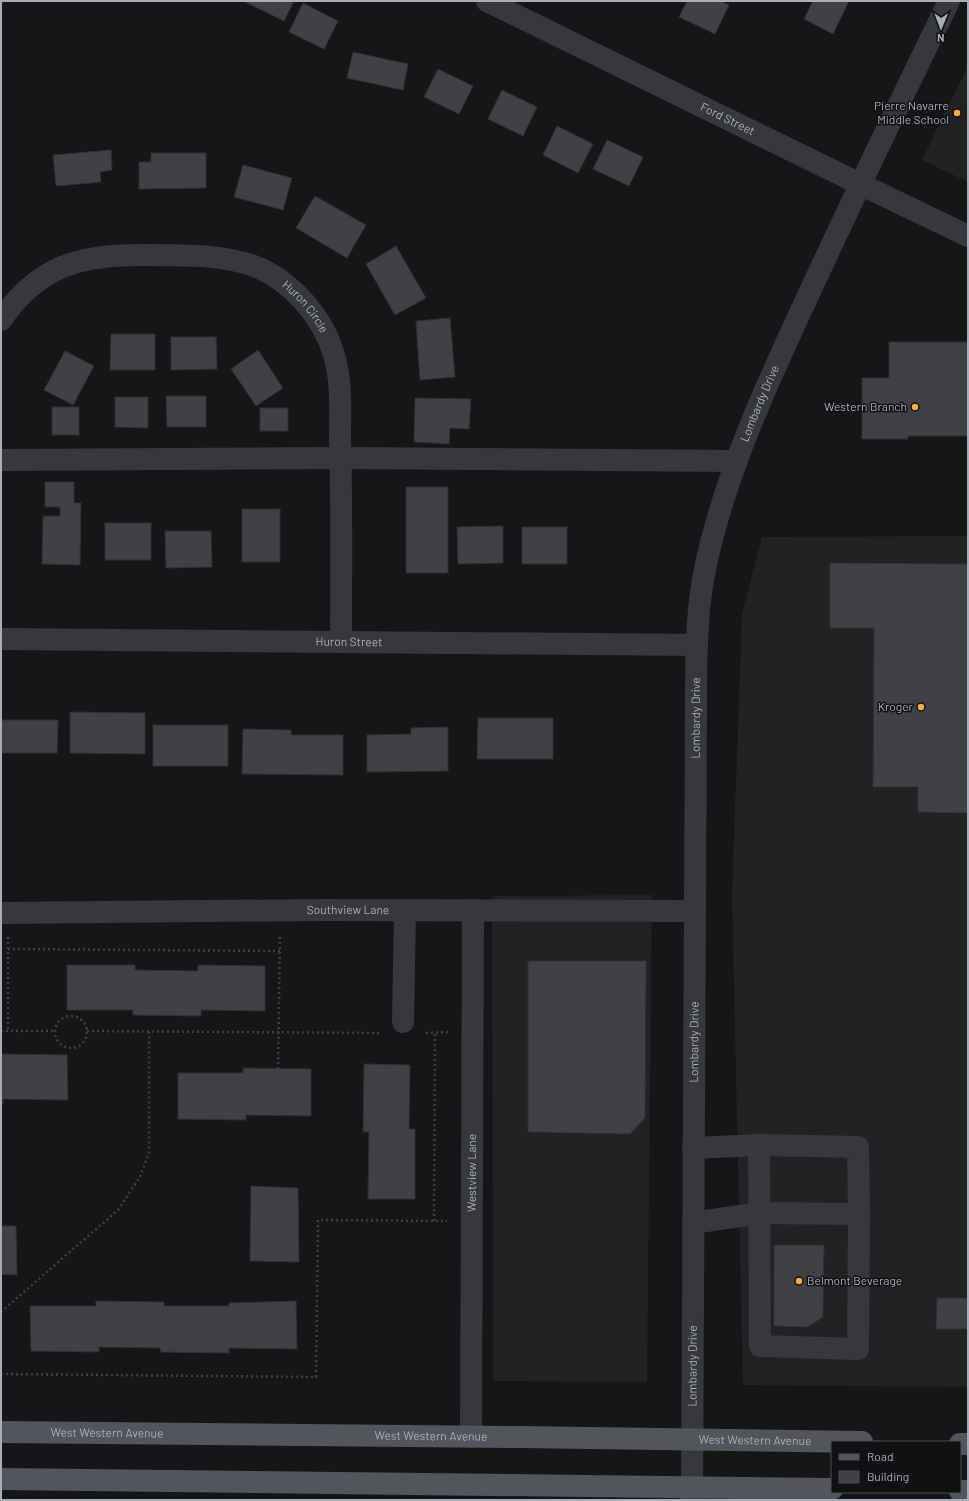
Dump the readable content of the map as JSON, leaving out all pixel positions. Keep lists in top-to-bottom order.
{
  "streets": {
    "main road": ["West Western Avenue"],
    "street": [
      "Ford Street",
      "Huron Circle",
      "Lombardy Drive",
      "Huron Street",
      "Southview Lane",
      "Westview Lane"
    ]
  },
  "crossings": [
    ["Ford Street", "Lombardy Drive"],
    ["Huron Circle", "Huron Street"],
    ["Lombardy Drive", "Huron Street"],
    ["Lombardy Drive", "Southview Lane"],
    ["Lombardy Drive", "West Western Avenue"],
    ["Southview Lane", "Westview Lane"],
    ["Westview Lane", "West Western Avenue"]
  ],
  "places": [
    "Pierre Navarre Middle School",
    "Western Branch",
    "Kroger",
    "Belmont Beverage"
  ],
  "legend": ["Road", "Building"],
  "north": "bottom"
}
